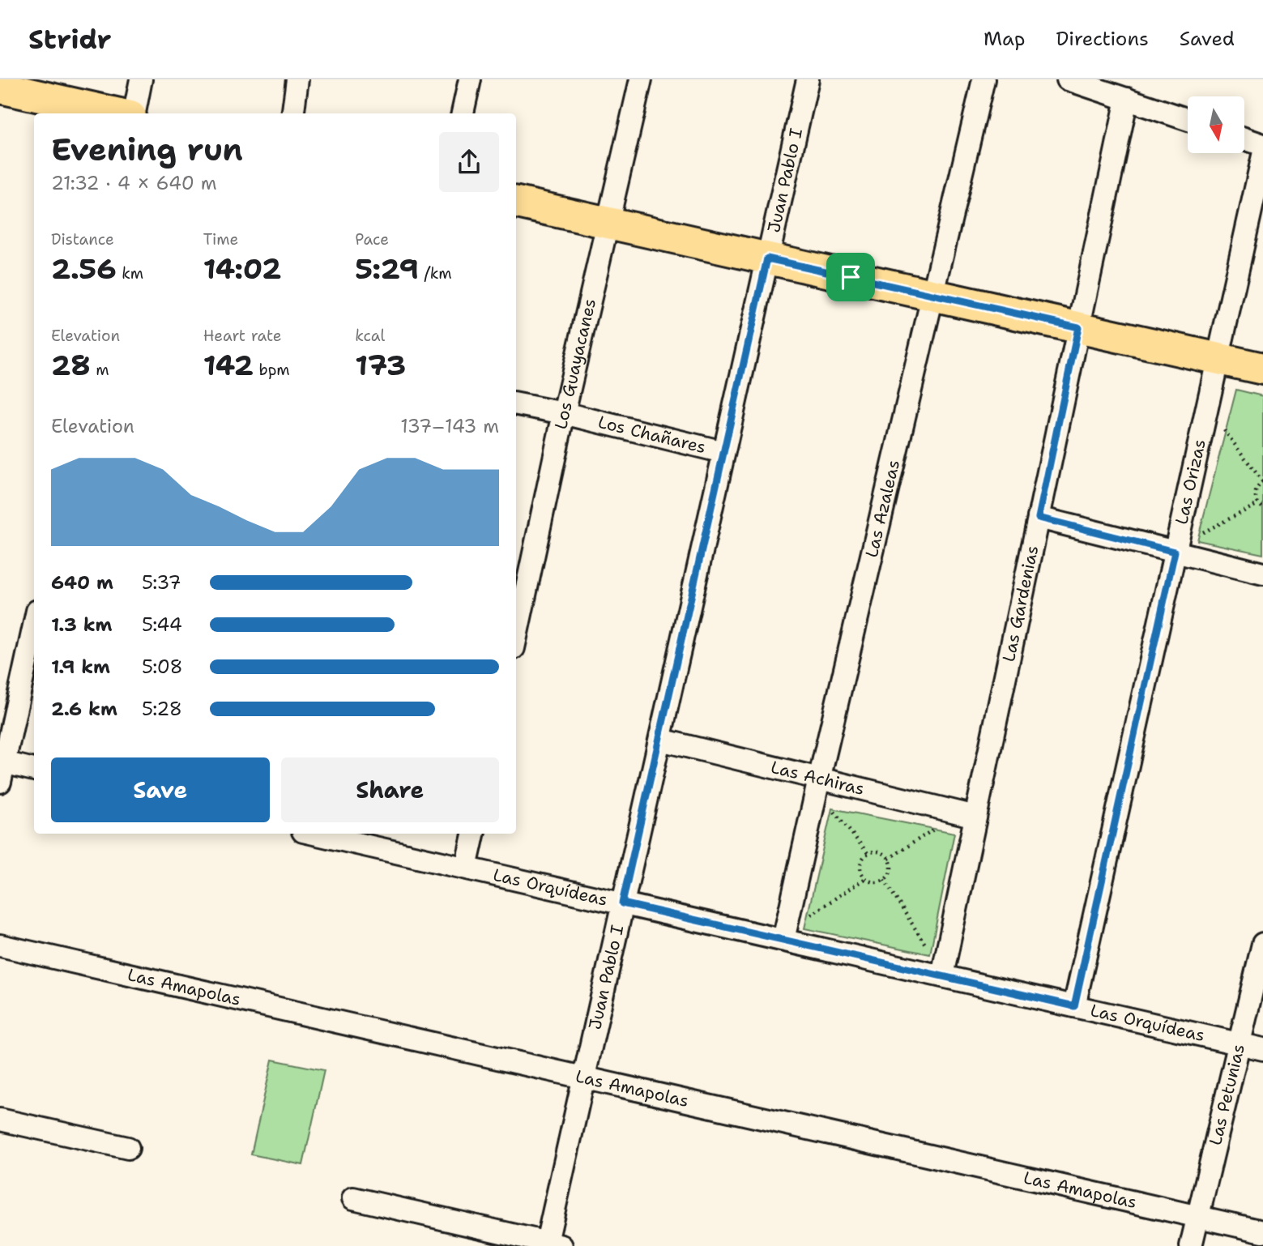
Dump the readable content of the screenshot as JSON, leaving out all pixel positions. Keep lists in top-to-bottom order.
{
  "streets": {
    "street": [
      "Juan Pablo I",
      "Los Guayacanes",
      "Los Chañares",
      "Las Orizas",
      "Las Azaleas",
      "Las Gardenias",
      "Las Achiras",
      "Las Orquídeas",
      "Las Amapolas",
      "Las Petunias"
    ]
  },
  "crossings": [
    ["Juan Pablo I", "Los Chañares"],
    ["Juan Pablo I", "Las Achiras"],
    ["Juan Pablo I", "Las Orquídeas"],
    ["Juan Pablo I", "Las Amapolas"],
    ["Los Guayacanes", "Los Chañares"],
    ["Las Orizas", "Las Orquídeas"],
    ["Las Azaleas", "Las Achiras"],
    ["Las Azaleas", "Las Orquídeas"],
    ["Las Gardenias", "Las Achiras"],
    ["Las Gardenias", "Las Orquídeas"],
    ["Las Orquídeas", "Las Petunias"],
    ["Las Amapolas", "Las Petunias"]
  ],
  "north": "bottom",
  "page": {
    "header": "Stridr",
    "nav": ["Map", "Directions", "Saved"],
    "heading": ["Evening run", "21:32 · 4 × 640 m"],
    "stats": [
      ["Distance", "2.56 km"],
      ["Time", "14:02"],
      ["Pace", "5:29 /km"],
      ["Elevation", "28 m"],
      ["Heart rate", "142 bpm"],
      ["kcal", "173"]
    ],
    "chart": ["Elevation", "137–143 m"],
    "list": [
      {
        "name": "640 m",
        "note": "5:37"
      },
      {
        "name": "1.3 km",
        "note": "5:44"
      },
      {
        "name": "1.9 km",
        "note": "5:08"
      },
      {
        "name": "2.6 km",
        "note": "5:28"
      }
    ],
    "buttons": ["Save", "Share"]
  }
}
